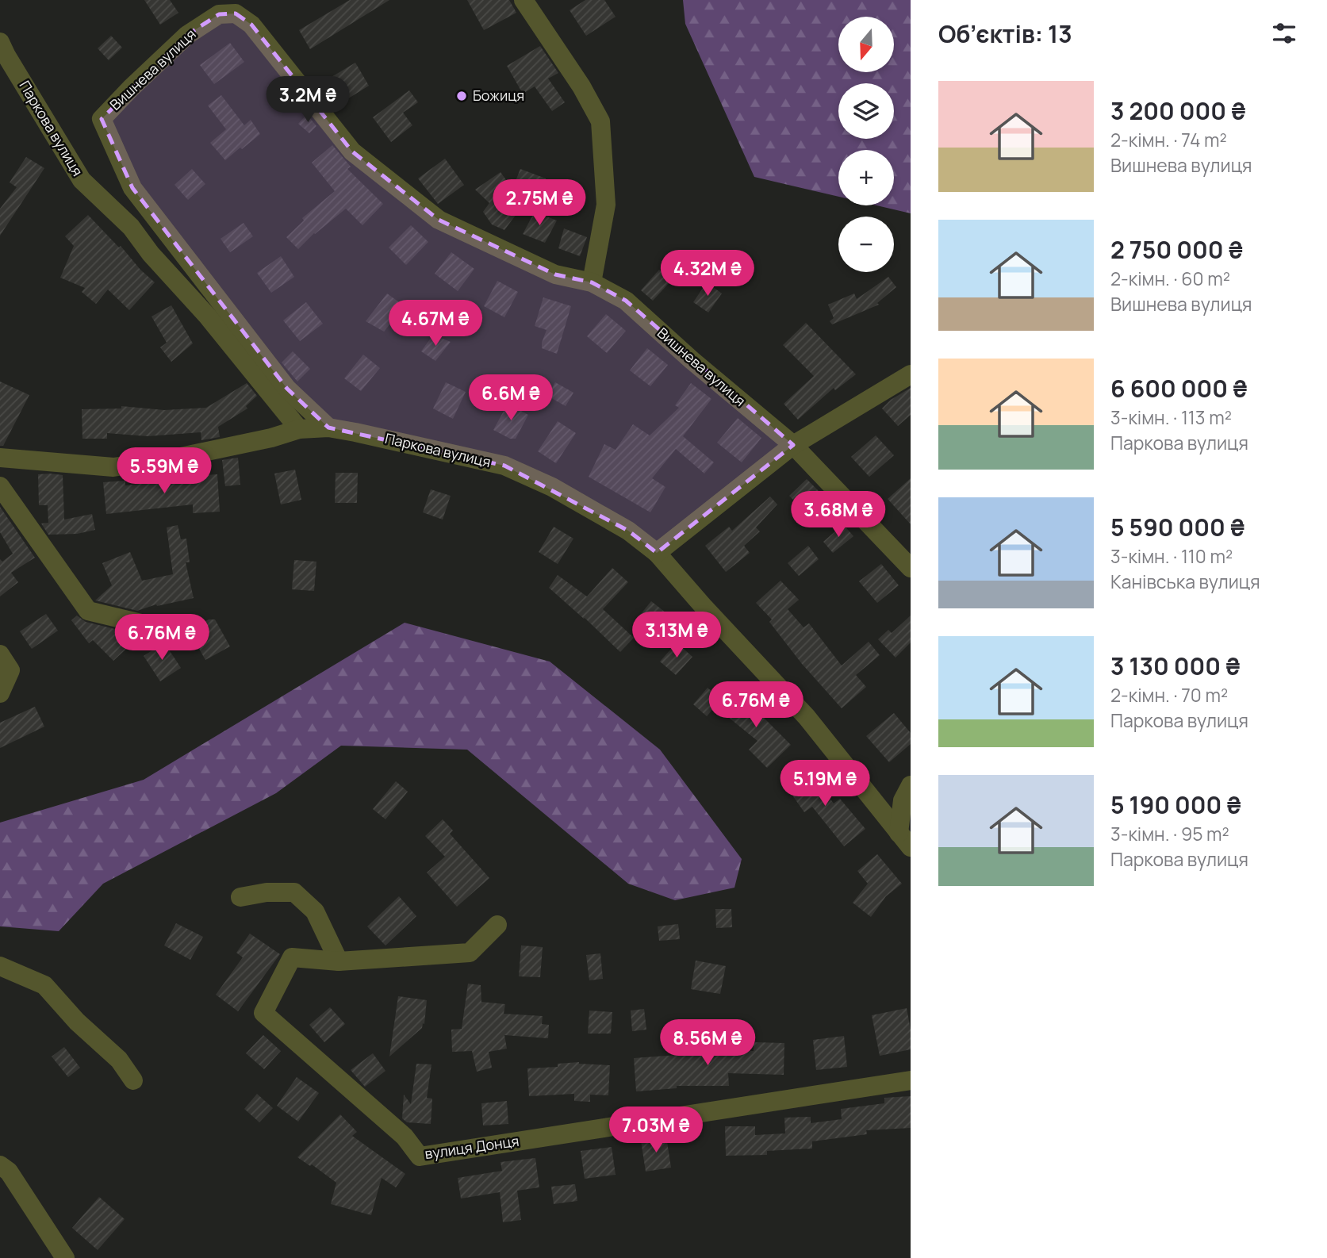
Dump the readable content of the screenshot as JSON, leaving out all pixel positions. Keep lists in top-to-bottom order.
{
  "streets": {
    "street": ["Вишнева вулиця", "Паркова вулиця", "вулиця Донця"]
  },
  "crossings": [
    ["Вишнева вулиця", "Паркова вулиця"]
  ],
  "places": ["Божиця"],
  "north": "bottom",
  "page": {
    "heading": "Об’єктів: 13",
    "map_buttons": ["+", "−"],
    "list": [
      {
        "name": "3 200 000 ₴",
        "note": "2-кімн. · 74 m² · Вишнева вулиця"
      },
      {
        "name": "2 750 000 ₴",
        "note": "2-кімн. · 60 m² · Вишнева вулиця"
      },
      {
        "name": "6 600 000 ₴",
        "note": "3-кімн. · 113 m² · Паркова вулиця"
      },
      {
        "name": "5 590 000 ₴",
        "note": "3-кімн. · 110 m² · Канівська вулиця"
      },
      {
        "name": "3 130 000 ₴",
        "note": "2-кімн. · 70 m² · Паркова вулиця"
      },
      {
        "name": "5 190 000 ₴",
        "note": "3-кімн. · 95 m² · Паркова вулиця"
      }
    ],
    "price": [
      "3.2M ₴",
      "2.75M ₴",
      "4.32M ₴",
      "4.67M ₴",
      "6.6M ₴",
      "5.59M ₴",
      "3.68M ₴",
      "3.13M ₴",
      "6.76M ₴",
      "6.76M ₴",
      "5.19M ₴",
      "8.56M ₴",
      "7.03M ₴"
    ]
  }
}
